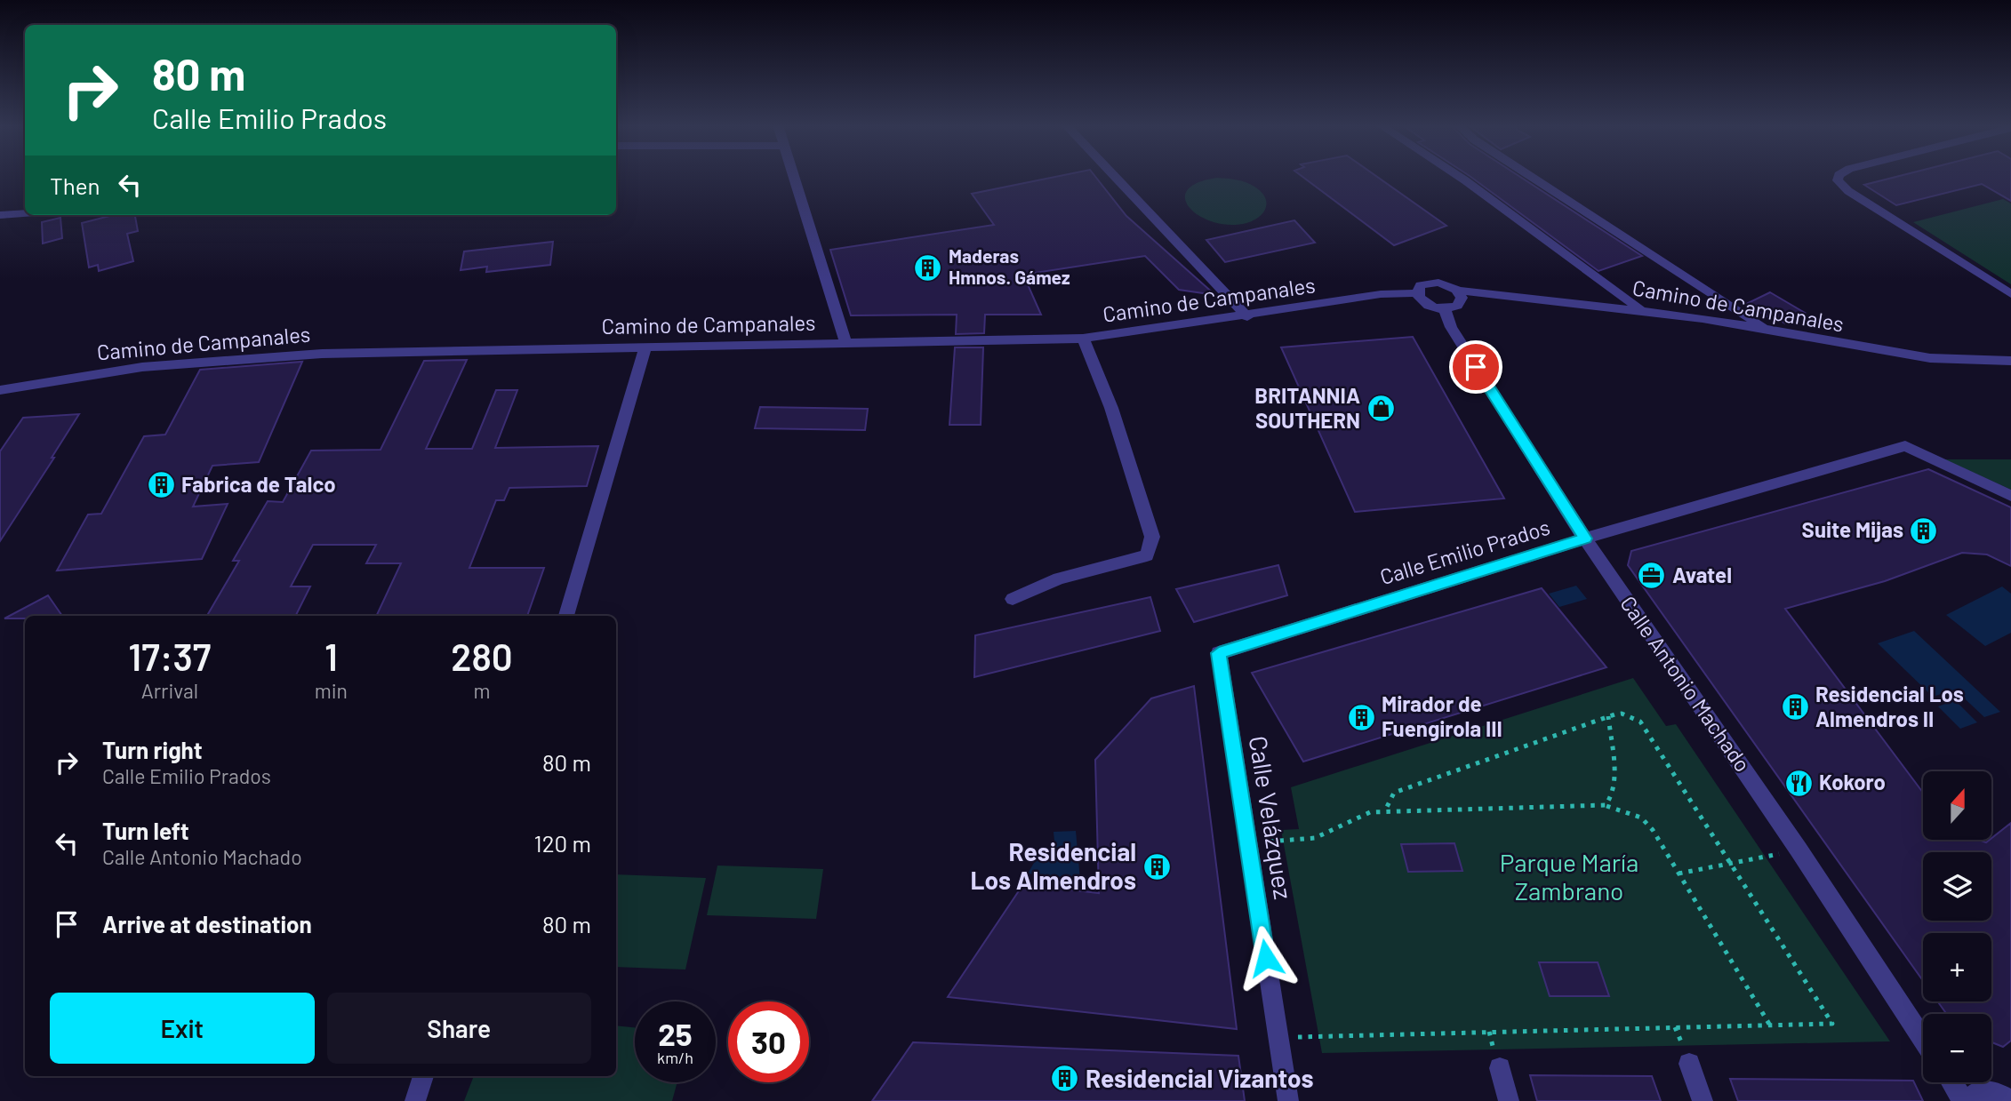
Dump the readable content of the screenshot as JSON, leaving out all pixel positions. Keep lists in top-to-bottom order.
{
  "streets": {
    "street": [
      "Camino de Campanales",
      "Calle Emilio Prados",
      "Calle Antonio Machado",
      "Calle Velázquez"
    ]
  },
  "crossings": [
    ["Calle Emilio Prados", "Calle Antonio Machado"],
    ["Calle Emilio Prados", "Calle Velázquez"]
  ],
  "parks": ["Parque María Zambrano"],
  "places": {
    "building": [
      "Maderas Hmnos. Gámez",
      "Fabrica de Talco",
      "Suite Mijas",
      "Residencial Los Almendros II",
      "Mirador de Fuengirola III",
      "Residencial Los Almendros",
      "Residencial Vizantos"
    ],
    "shop": ["BRITANNIA SOUTHERN"],
    "office": ["Avatel"],
    "restaurant": ["Kokoro"]
  },
  "north": "top",
  "page": {
    "turn": ["80 m", "Calle Emilio Prados"],
    "then": "Then",
    "eta": [
      "17:37",
      "Arrival",
      "1",
      "min",
      "280",
      "m"
    ],
    "list": [
      {
        "name": "Turn right",
        "note": "Calle Emilio Prados",
        "value": "80 m"
      },
      {
        "name": "Turn left",
        "note": "Calle Antonio Machado",
        "value": "120 m"
      },
      {
        "name": "Arrive at destination",
        "value": "80 m"
      }
    ],
    "map_buttons": ["+", "−"],
    "buttons": ["Exit", "Share"],
    "speed": "25 km/h",
    "limit": "30"
  }
}
